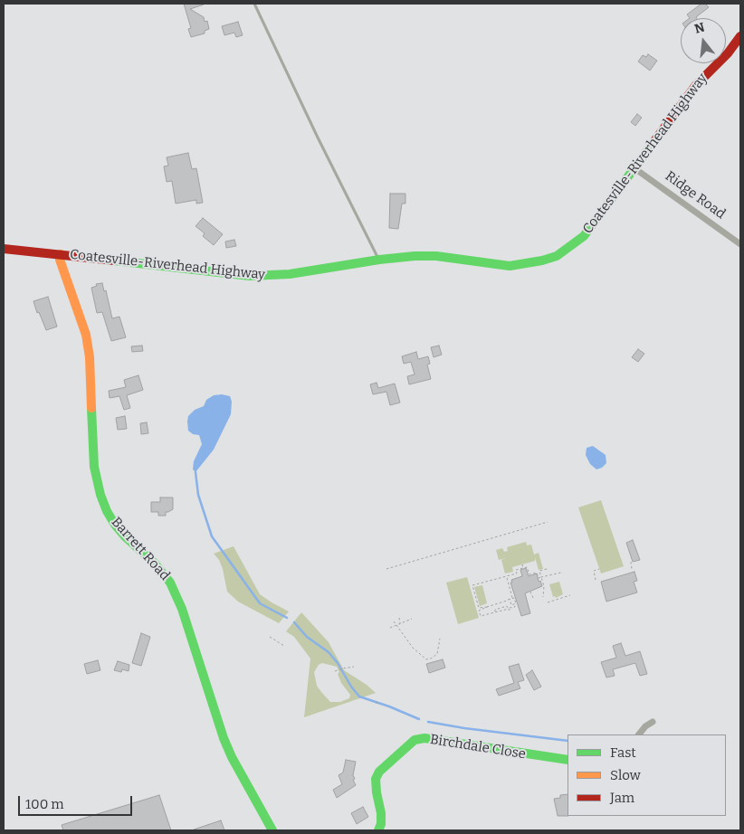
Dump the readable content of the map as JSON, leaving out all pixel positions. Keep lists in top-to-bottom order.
{
  "streets": {
    "street": [
      "Coatesville-Riverhead Highway",
      "Ridge Road",
      "Barrett Road",
      "Birchdale Close"
    ]
  },
  "crossings": [
    ["Coatesville-Riverhead Highway", "Ridge Road"],
    ["Coatesville-Riverhead Highway", "Barrett Road"]
  ],
  "legend": ["Fast", "Slow", "Jam"],
  "scale_bar": "100 m",
  "north": "top"
}
